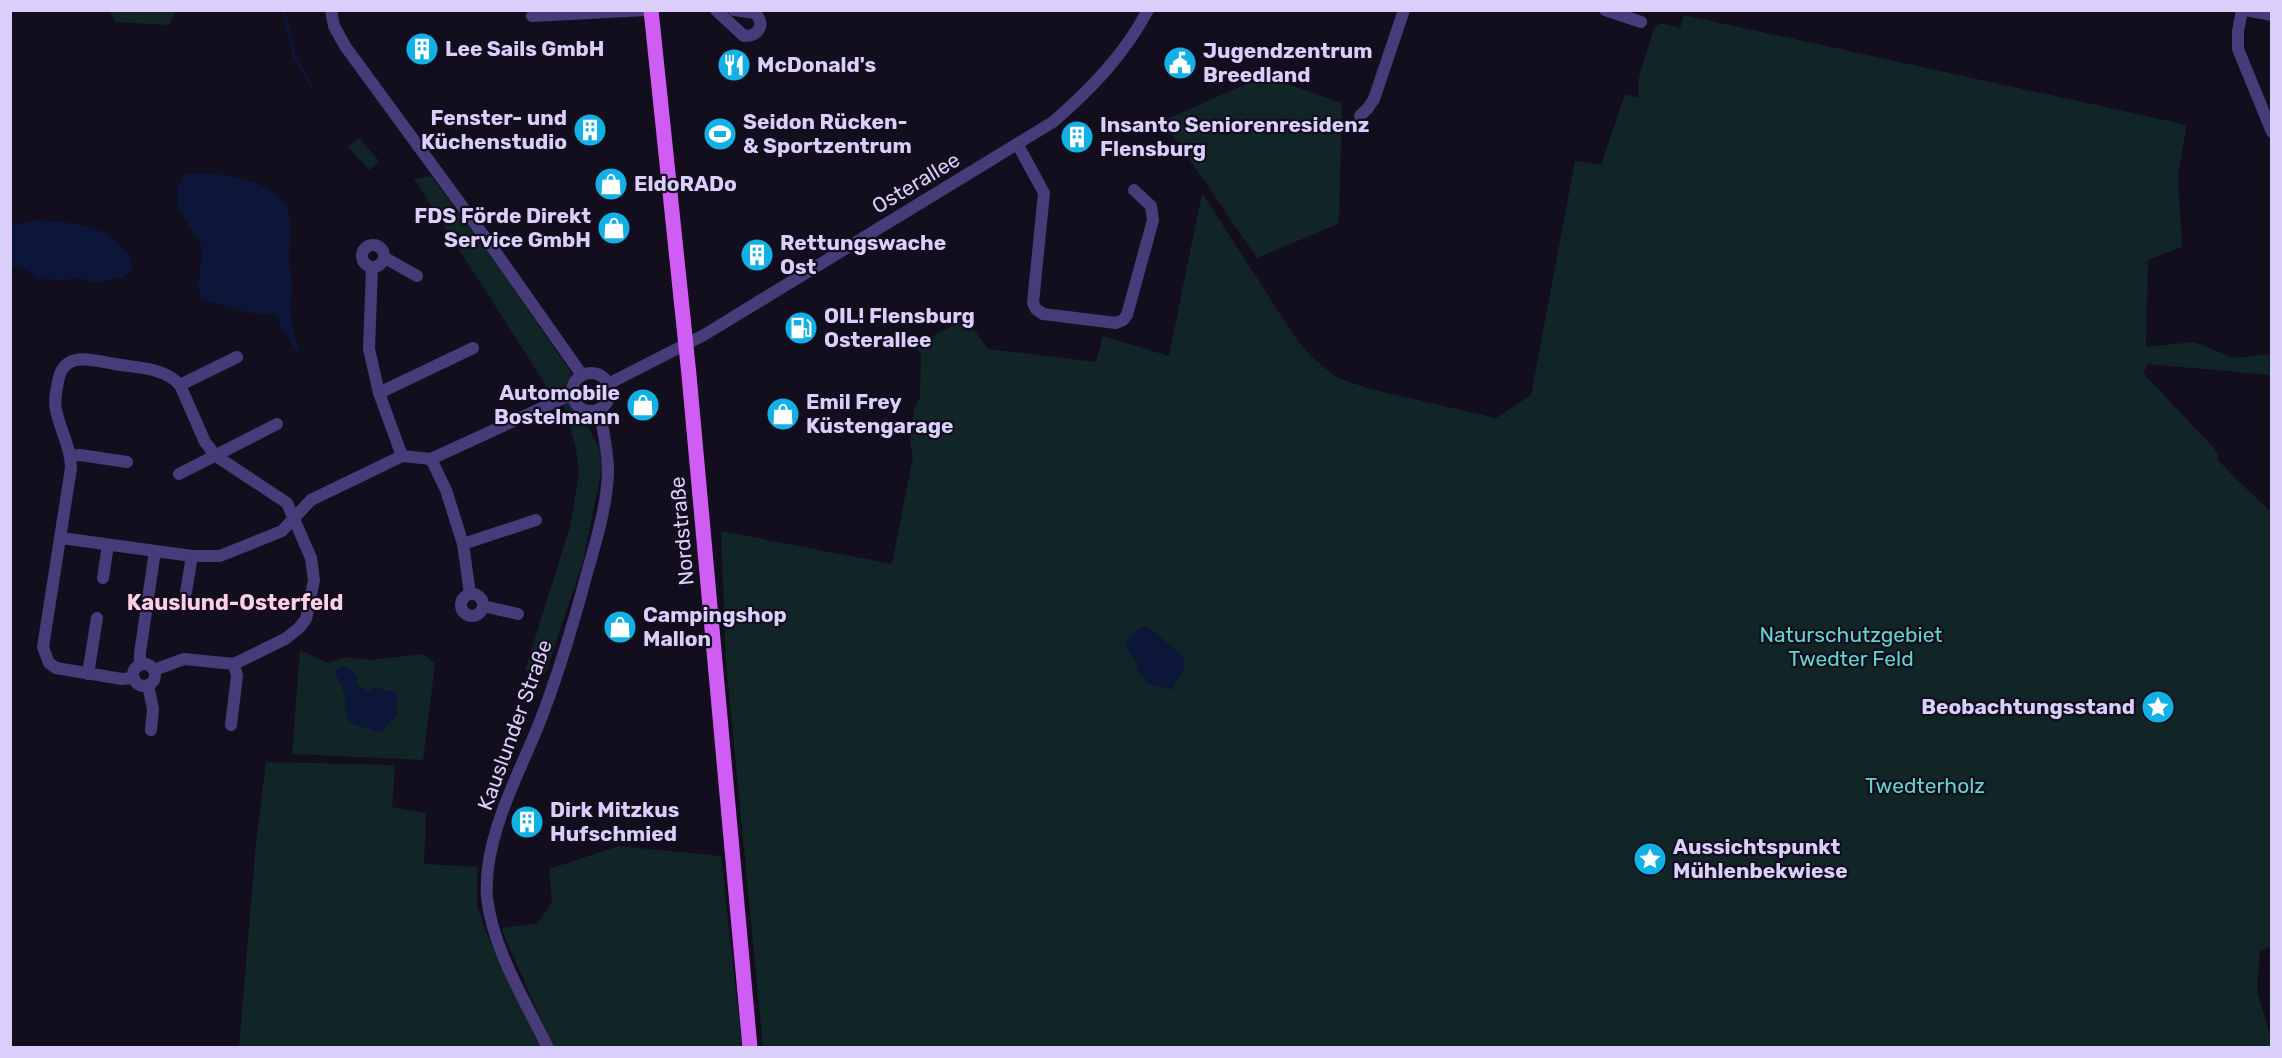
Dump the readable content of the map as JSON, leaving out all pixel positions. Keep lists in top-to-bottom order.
{
  "streets": {
    "main road": ["Nordstraße"],
    "street": ["Osterallee", "Kauslunder Straße"]
  },
  "crossings": [
    ["Osterallee", "Nordstraße"],
    ["Osterallee", "Kauslunder Straße"]
  ],
  "districts": ["Kauslund-Osterfeld"],
  "parks": ["Naturschutzgebiet Twedter Feld", "Twedterholz"],
  "places": {
    "building": [
      "Lee Sails GmbH",
      "Fenster- und Küchenstudio",
      "Insanto Seniorenresidenz Flensburg",
      "Rettungswache Ost",
      "Dirk Mitzkus Hufschmied"
    ],
    "public building": ["Jugendzentrum Breedland"],
    "restaurant": ["McDonald's"],
    "sports": ["Seidon Rücken- & Sportzentrum"],
    "shop": [
      "EldoRADo",
      "FDS Förde Direkt Service GmbH",
      "Automobile Bostelmann",
      "Emil Frey Küstengarage",
      "Campingshop Mallon"
    ],
    "fuel station": ["OIL! Flensburg Osterallee"],
    "place": ["Beobachtungsstand", "Aussichtspunkt Mühlenbekwiese"]
  }
}
